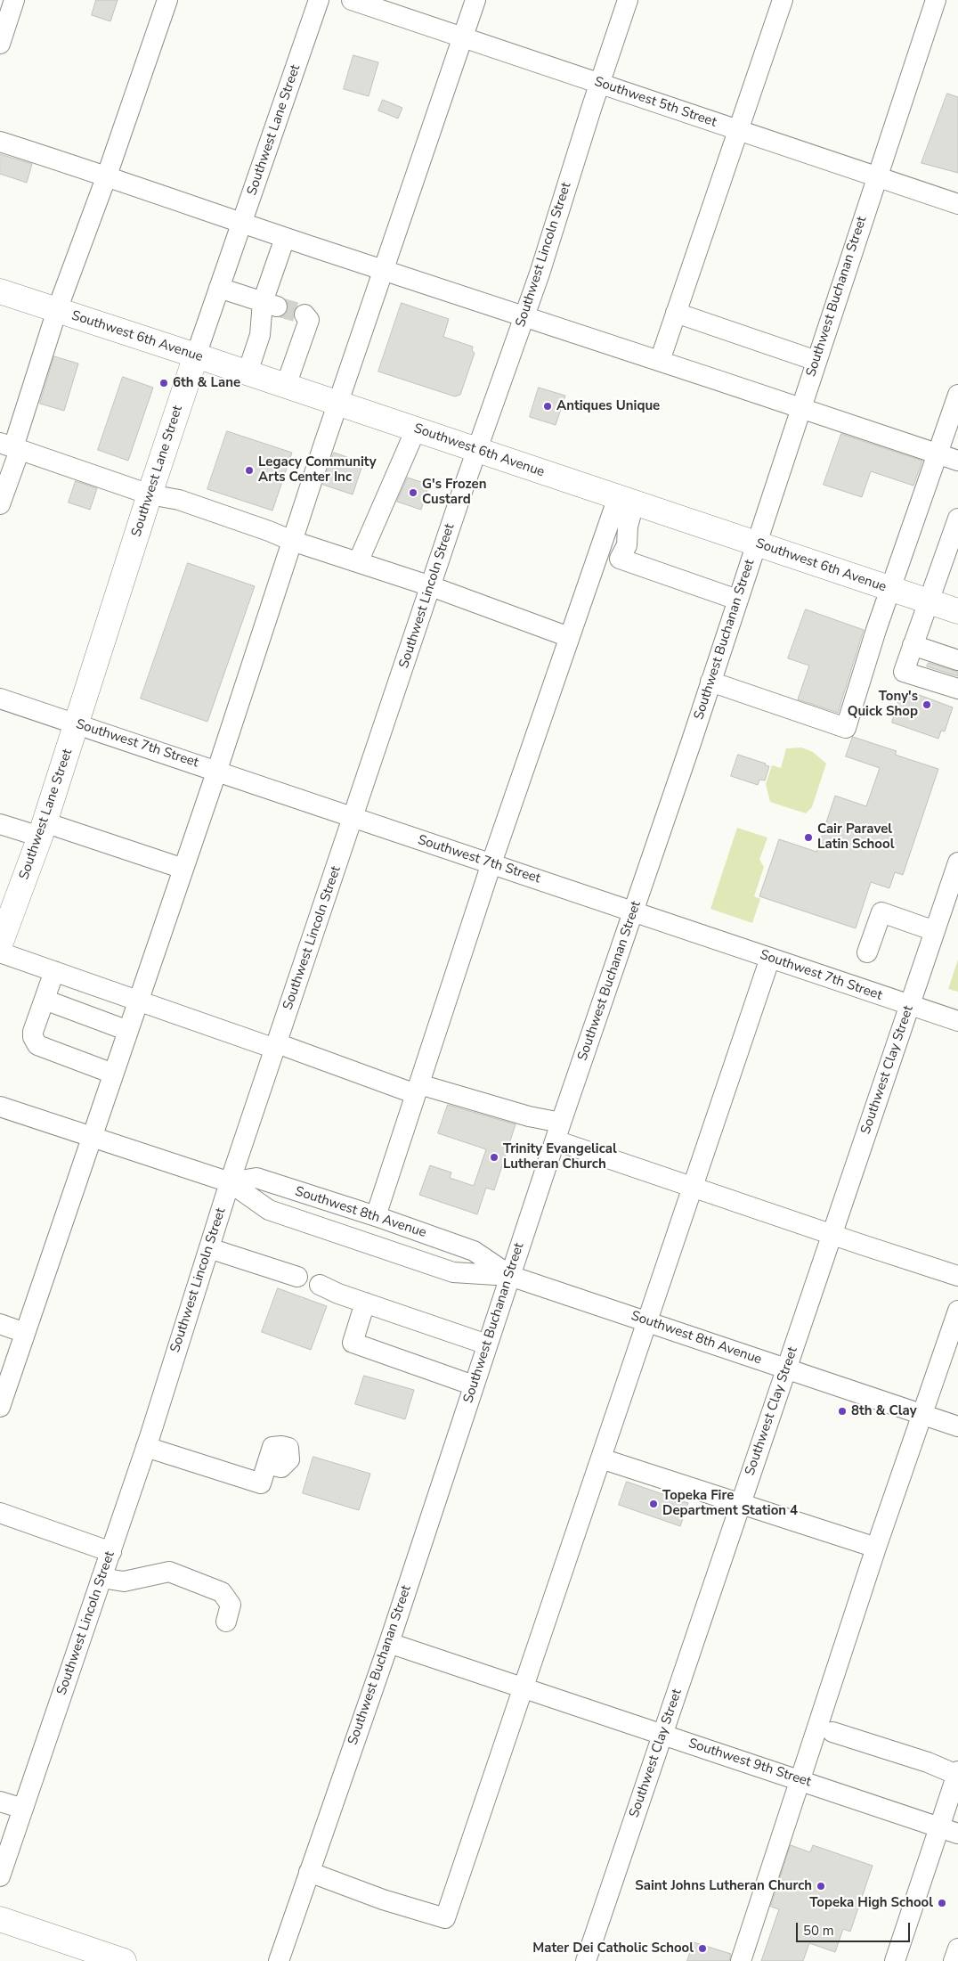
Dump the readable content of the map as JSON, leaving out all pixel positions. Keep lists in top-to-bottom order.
{
  "streets": {
    "main road": ["Southwest Lane Street", "Southwest 6th Avenue"],
    "street": [
      "Southwest 5th Street",
      "Southwest Lincoln Street",
      "Southwest Buchanan Street",
      "Southwest 7th Street",
      "Southwest Clay Street",
      "Southwest 8th Avenue",
      "Southwest 9th Street"
    ]
  },
  "crossings": [
    ["Southwest 5th Street", "Southwest Lincoln Street"],
    ["Southwest 5th Street", "Southwest Buchanan Street"],
    ["Southwest Lane Street", "Southwest 6th Avenue"],
    ["Southwest Lane Street", "Southwest 7th Street"],
    ["Southwest Lincoln Street", "Southwest 6th Avenue"],
    ["Southwest Lincoln Street", "Southwest 7th Street"],
    ["Southwest Lincoln Street", "Southwest 8th Avenue"],
    ["Southwest Buchanan Street", "Southwest 6th Avenue"],
    ["Southwest Buchanan Street", "Southwest 7th Street"],
    ["Southwest Buchanan Street", "Southwest 8th Avenue"],
    ["Southwest Buchanan Street", "Southwest 9th Street"],
    ["Southwest 7th Street", "Southwest Clay Street"],
    ["Southwest Clay Street", "Southwest 8th Avenue"],
    ["Southwest Clay Street", "Southwest 9th Street"]
  ],
  "places": [
    "6th & Lane",
    "Antiques Unique",
    "Legacy Community Arts Center Inc",
    "G's Frozen Custard",
    "Tony's Quick Shop",
    "Cair Paravel Latin School",
    "Trinity Evangelical Lutheran Church",
    "8th & Clay",
    "Topeka Fire Department Station 4",
    "Saint Johns Lutheran Church",
    "Topeka High School",
    "Mater Dei Catholic School"
  ],
  "scale_bar": "50 m"
}
